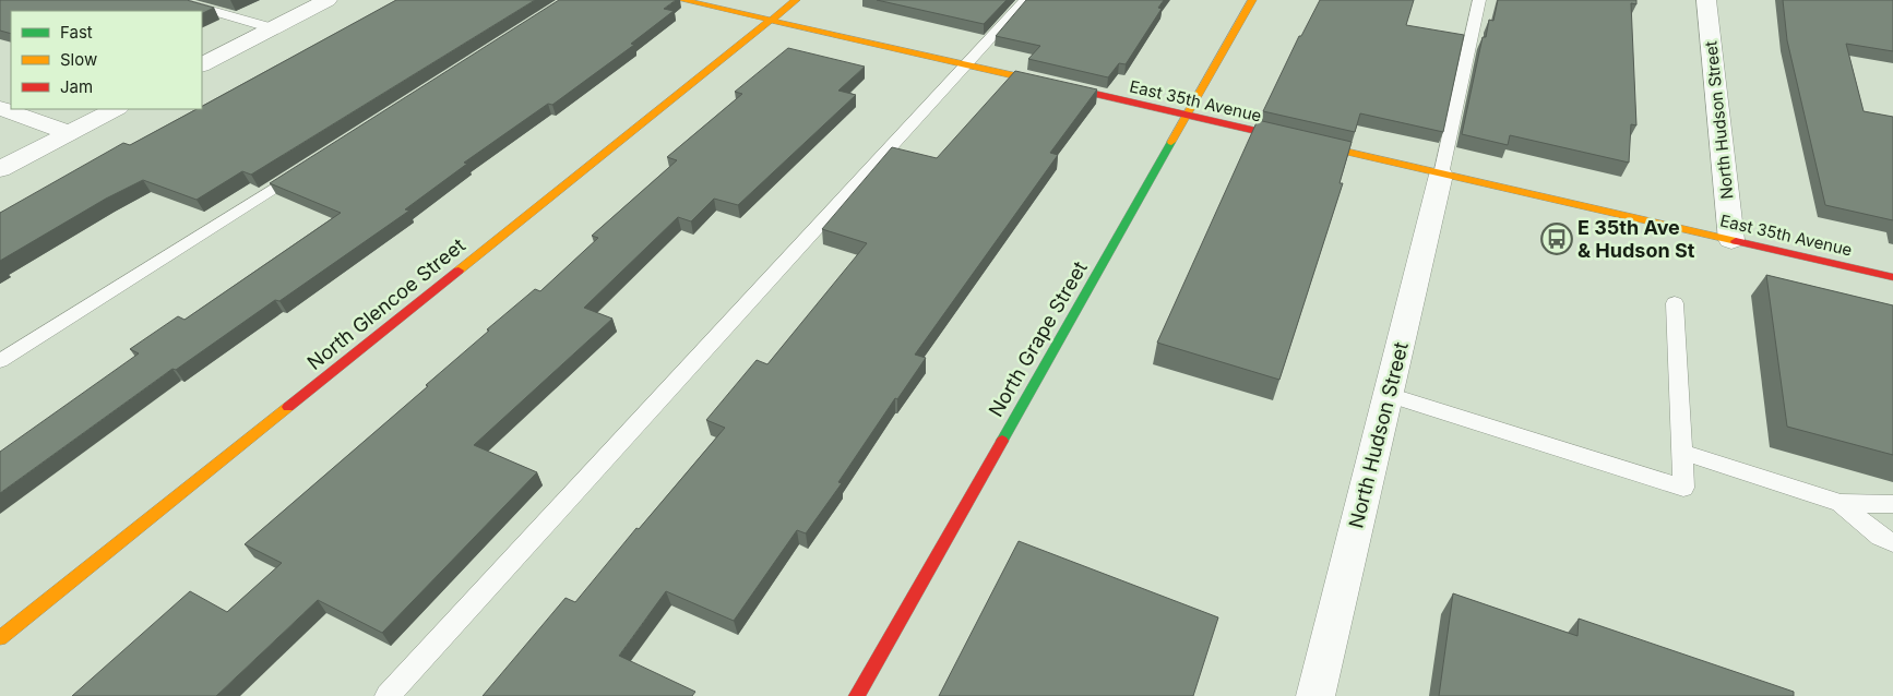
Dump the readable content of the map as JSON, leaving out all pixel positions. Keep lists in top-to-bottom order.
{
  "streets": {
    "street": [
      "East 35th Avenue",
      "North Hudson Street",
      "North Glencoe Street",
      "North Grape Street"
    ]
  },
  "crossings": [
    ["East 35th Avenue", "North Hudson Street"],
    ["East 35th Avenue", "North Glencoe Street"],
    ["East 35th Avenue", "North Grape Street"]
  ],
  "places": {
    "bus stop": ["E 35th Ave & Hudson St"]
  },
  "legend": ["Fast", "Slow", "Jam"]
}
